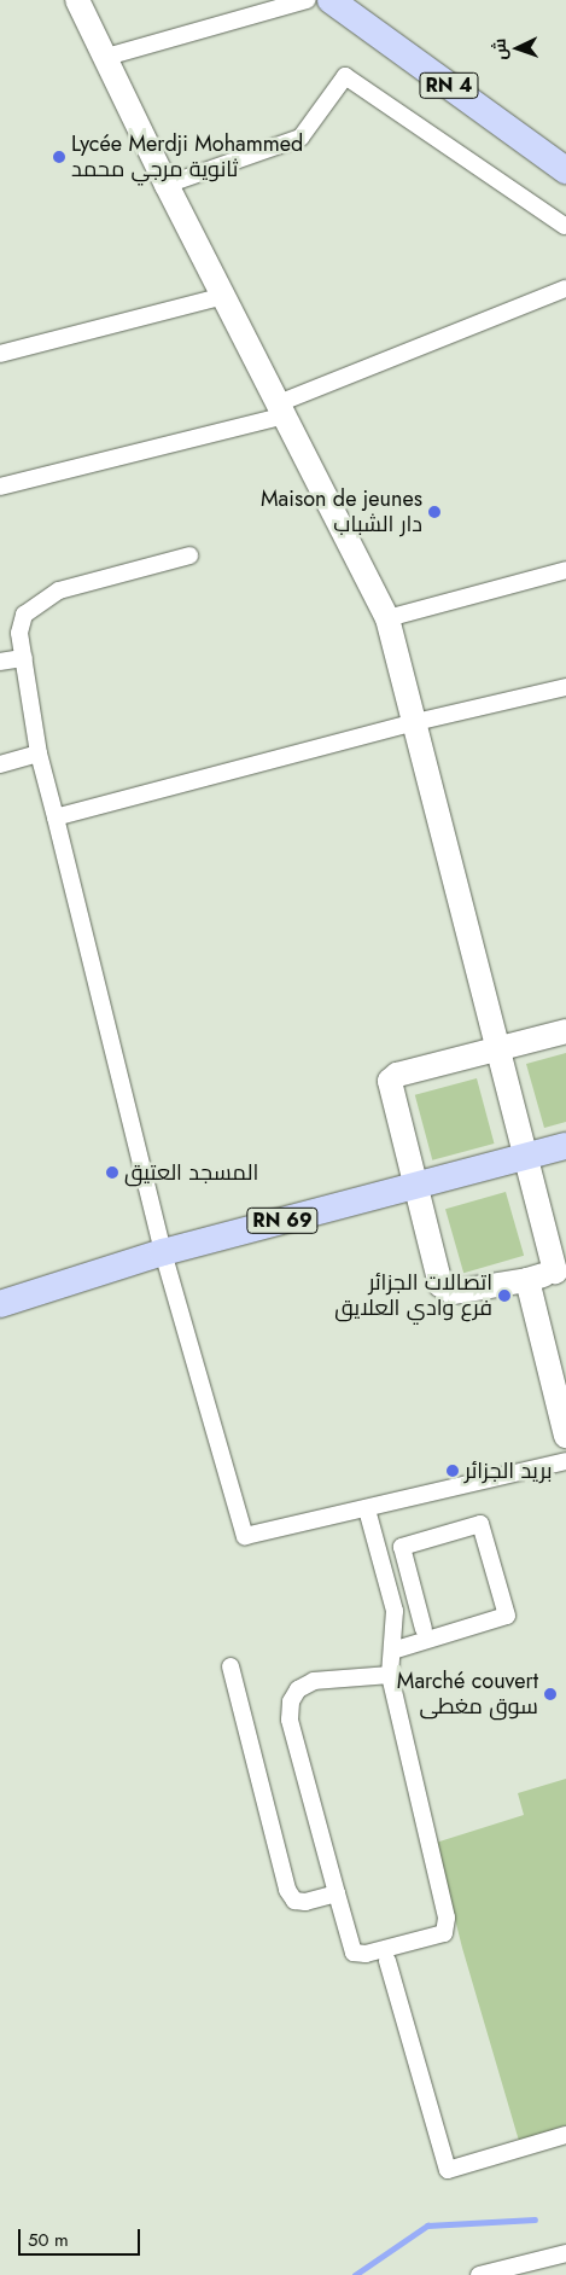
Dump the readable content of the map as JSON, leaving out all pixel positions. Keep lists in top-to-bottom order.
{
  "streets": {
    "main road": ["RN 4", "RN 69"]
  },
  "places": [
    "Lycée Merdji Mohammed ثانوية مرجي محمد",
    "Maison de jeunes دار الشباب",
    "المسجد العتيق",
    "اتصالات الجزائر فرع وادي العلايق",
    "بريد الجزائر",
    "Marché couvert سوق مغطى"
  ],
  "scale_bar": "50 m",
  "north": "left"
}
